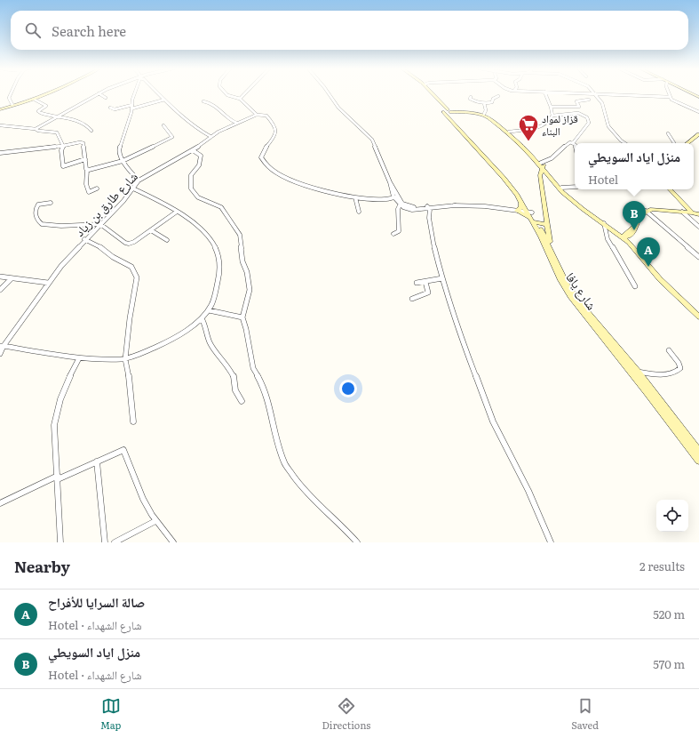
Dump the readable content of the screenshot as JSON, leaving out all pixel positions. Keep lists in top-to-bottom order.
{
  "streets": {
    "street": ["شارع طارق بن زياد", "شارع يافا"]
  },
  "places": {
    "supermarket": ["قزاز لمواد البناء"]
  },
  "page": {
    "search": "Search here",
    "popup": ["منزل اياد السويطي", "Hotel"],
    "pins": ["B", "A"],
    "heading": ["Nearby", "2 results"],
    "list": [
      {
        "mark": "A",
        "name": "صالة السرايا للأفراح",
        "note": "Hotel · شارع الشهداء",
        "value": "520 m"
      },
      {
        "mark": "B",
        "name": "منزل اياد السويطي",
        "note": "Hotel · شارع الشهداء",
        "value": "570 m"
      }
    ],
    "nav": ["Map", "Directions", "Saved"]
  }
}
